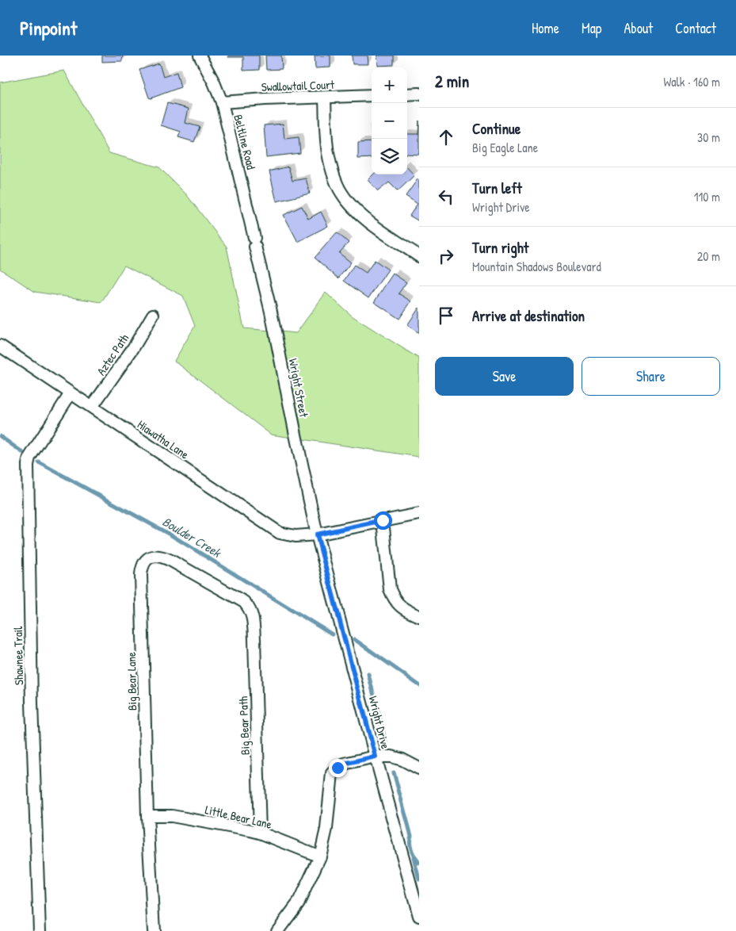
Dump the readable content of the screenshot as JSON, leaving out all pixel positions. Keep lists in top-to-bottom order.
{
  "streets": {
    "street": [
      "Swallowtail Court",
      "Beltline Road",
      "Aztec Path",
      "Wright Street",
      "Hiawatha Lane",
      "Shawnee Trail",
      "Big Bear Lane",
      "Wright Drive",
      "Big Bear Path",
      "Little Bear Lane"
    ]
  },
  "crossings": [
    ["Swallowtail Court", "Beltline Road"],
    ["Beltline Road", "Wright Street"],
    ["Aztec Path", "Hiawatha Lane"],
    ["Wright Street", "Hiawatha Lane"],
    ["Wright Street", "Wright Drive"],
    ["Hiawatha Lane", "Shawnee Trail"],
    ["Hiawatha Lane", "Wright Drive"],
    ["Big Bear Lane", "Big Bear Path"],
    ["Big Bear Lane", "Little Bear Lane"],
    ["Big Bear Path", "Little Bear Lane"]
  ],
  "water": ["Boulder Creek"],
  "page": {
    "header": "Pinpoint",
    "nav": [
      "Home",
      "Map",
      "About",
      "Contact"
    ],
    "heading": ["2 min", "Walk · 160 m"],
    "map_buttons": ["+", "−"],
    "list": [
      ["Continue", "Big Eagle Lane", "30 m"],
      ["Turn left", "Wright Drive", "110 m"],
      ["Turn right", "Mountain Shadows Boulevard", "20 m"],
      "Arrive at destination"
    ],
    "buttons": ["Save", "Share"]
  }
}
